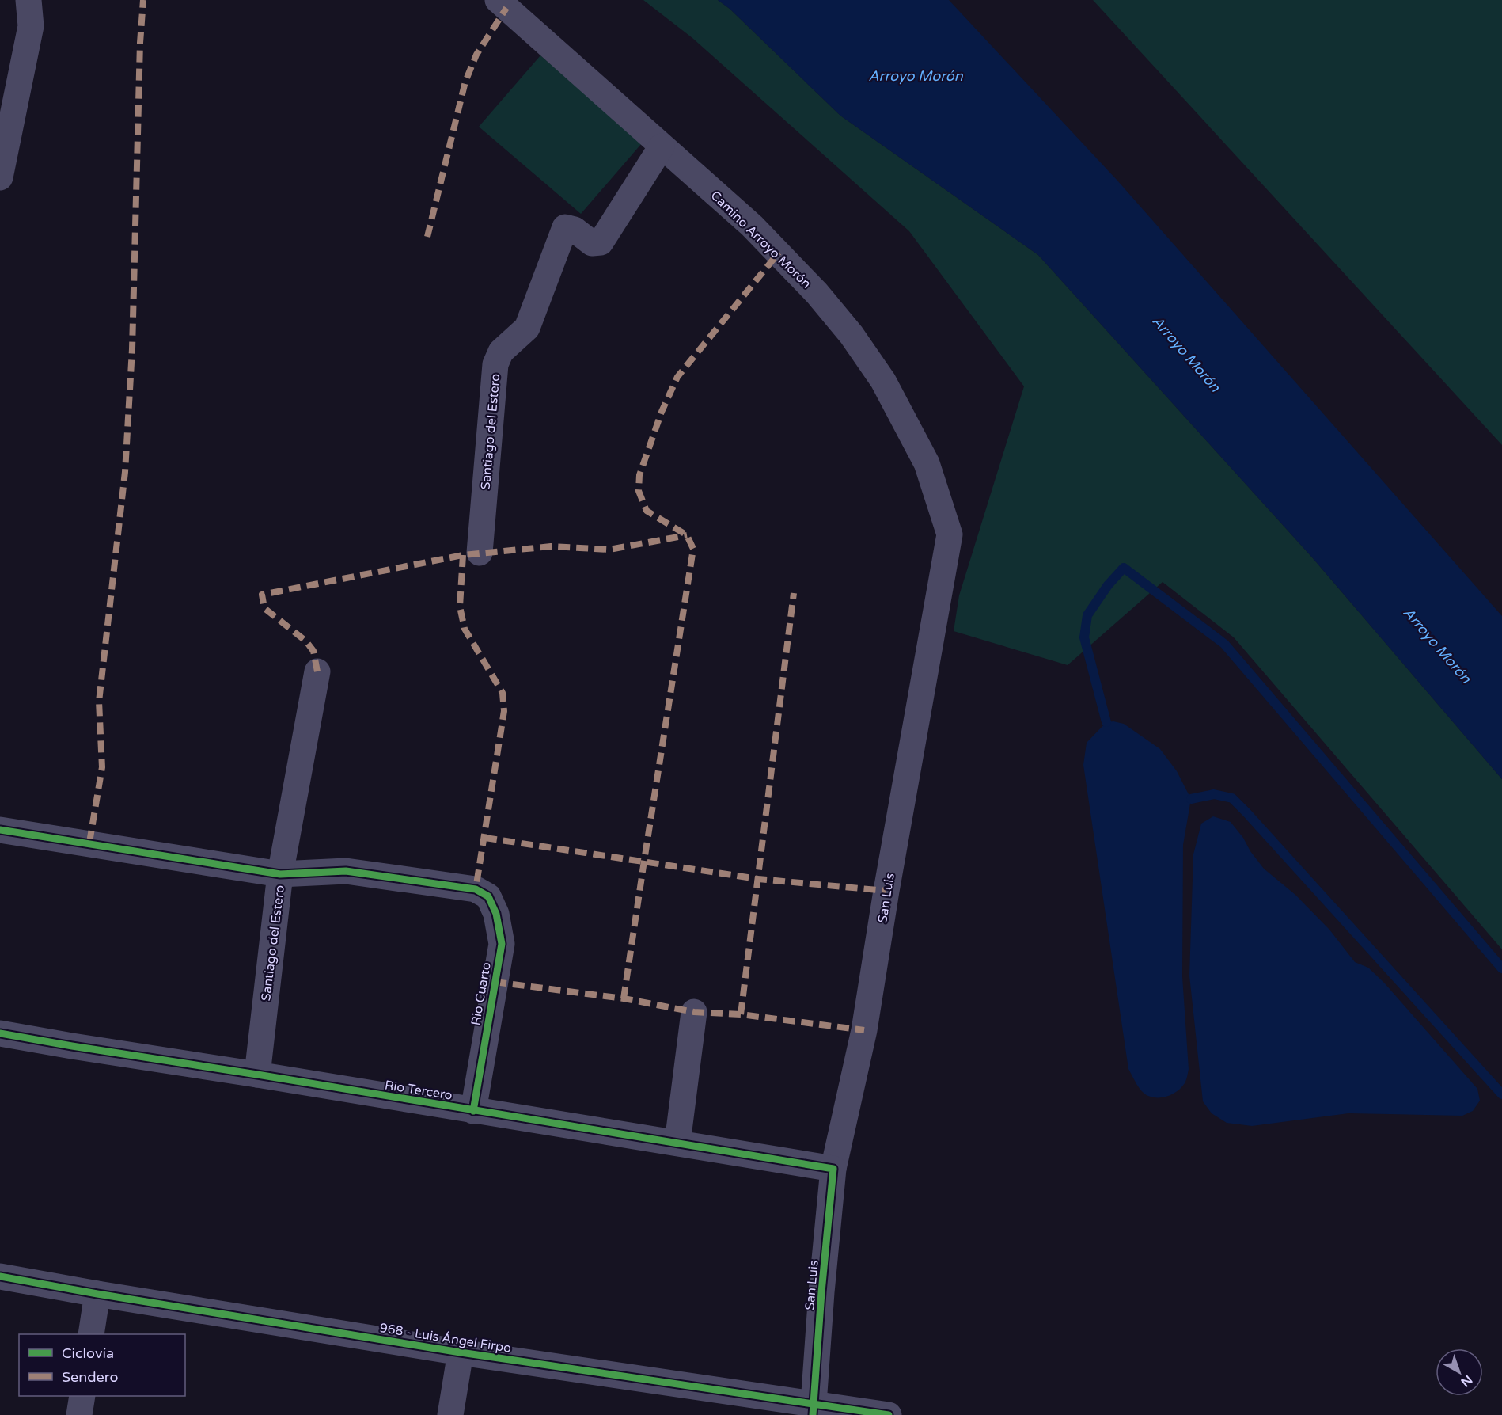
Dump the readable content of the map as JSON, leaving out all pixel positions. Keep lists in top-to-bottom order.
{
  "streets": {
    "street": [
      "Camino Arroyo Morón",
      "Santiago del Estero",
      "San Luis",
      "Rio Cuarto",
      "Rio Tercero",
      "968 - Luis Ángel Firpo"
    ]
  },
  "crossings": [
    ["Camino Arroyo Morón", "Santiago del Estero"],
    ["Camino Arroyo Morón", "San Luis"],
    ["Santiago del Estero", "Rio Cuarto"],
    ["Santiago del Estero", "Rio Tercero"],
    ["San Luis", "Rio Tercero"],
    ["San Luis", "968 - Luis Ángel Firpo"],
    ["Rio Cuarto", "Rio Tercero"]
  ],
  "water": ["Arroyo Morón"],
  "legend": ["Ciclovía", "Sendero"],
  "north": "bottom right"
}
